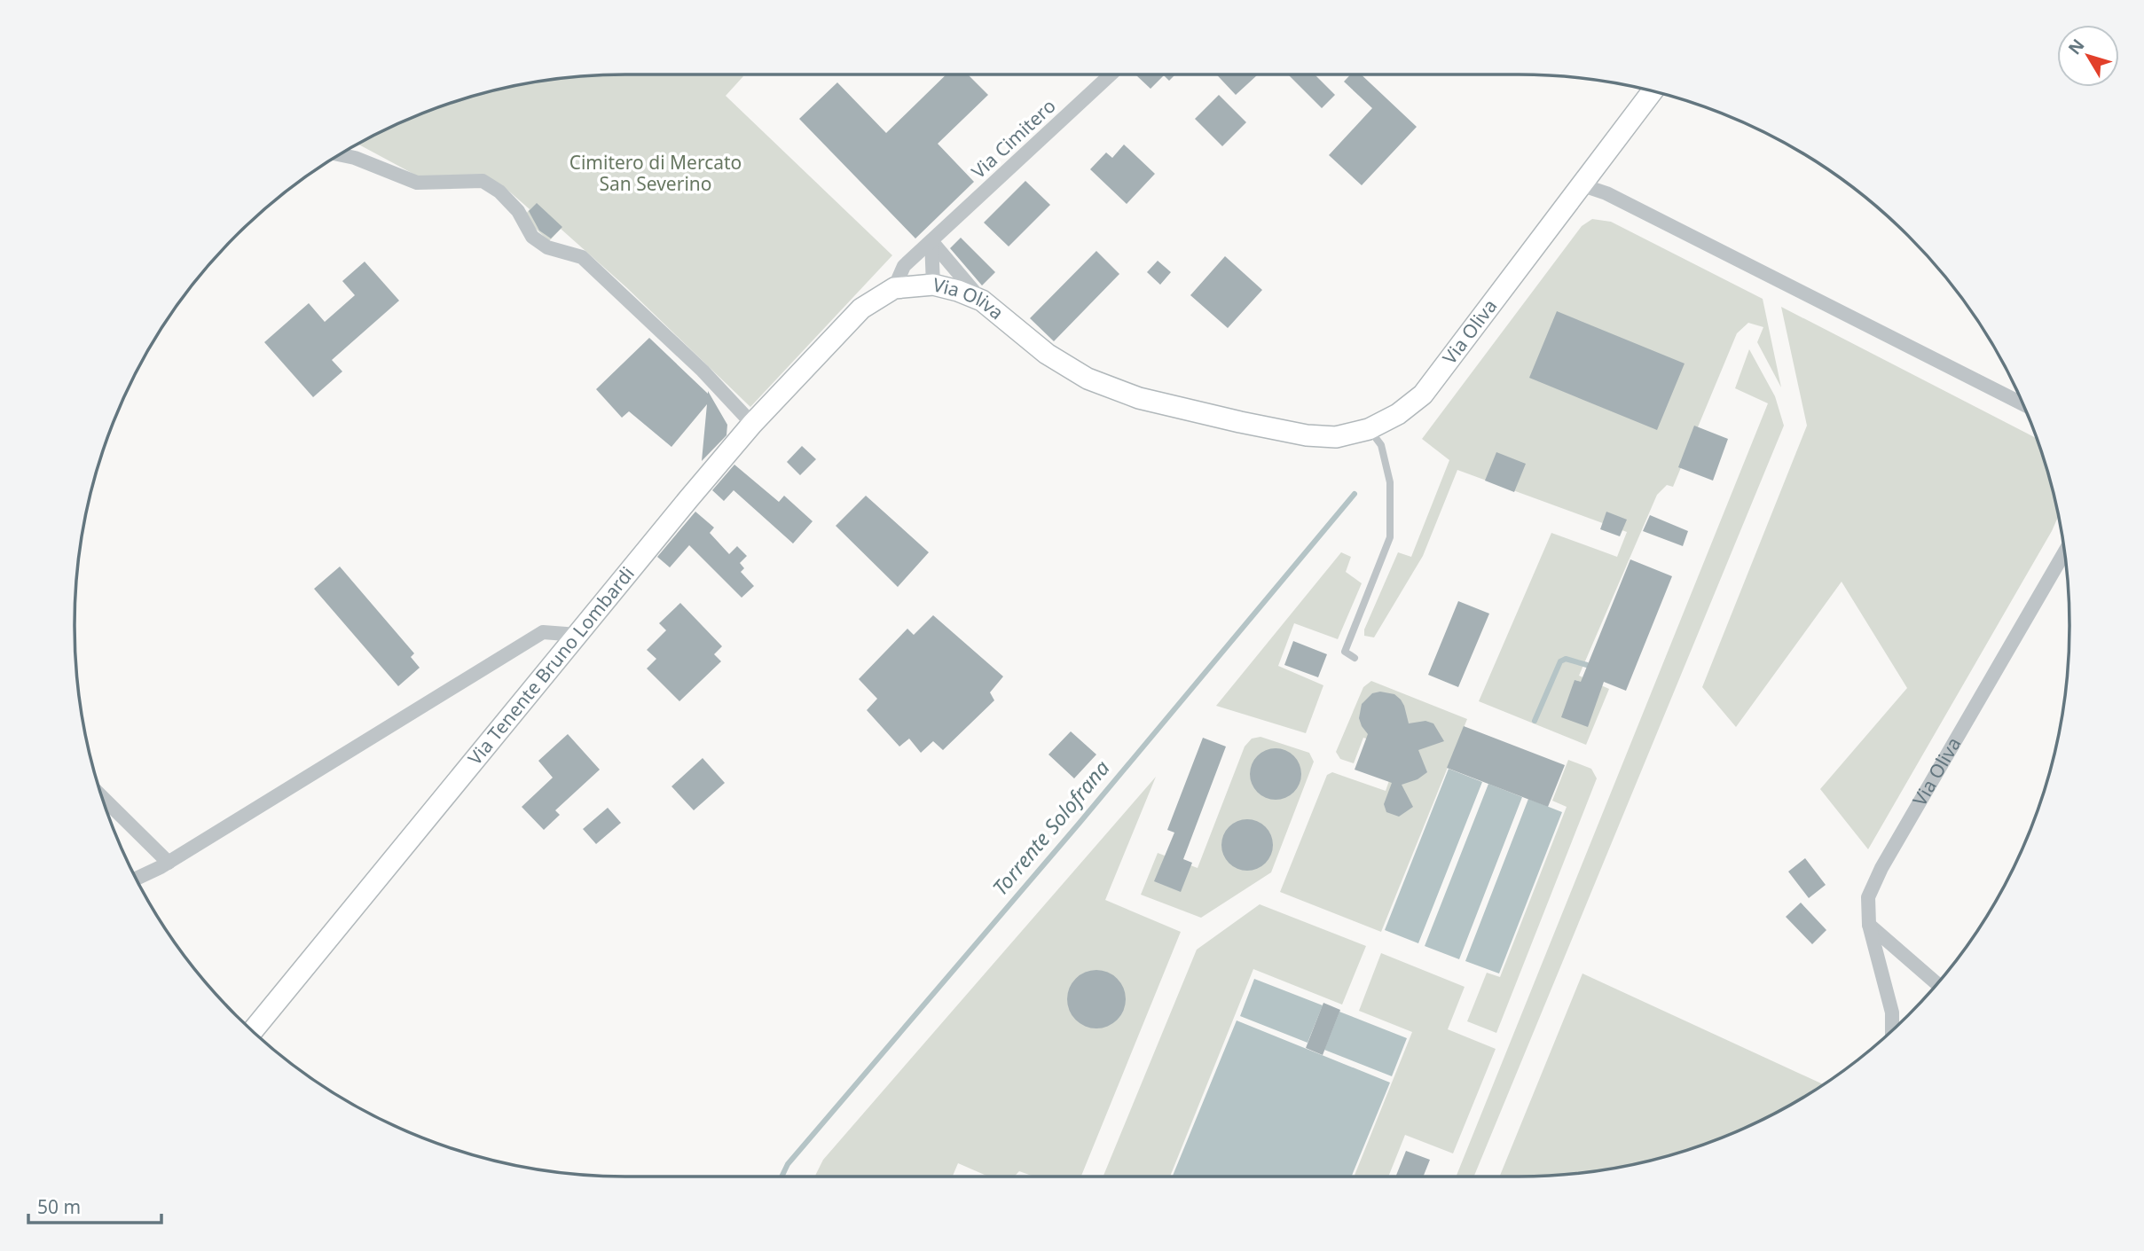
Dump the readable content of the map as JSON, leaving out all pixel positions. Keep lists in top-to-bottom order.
{
  "streets": {
    "main road": ["Via Oliva", "Via Tenente Bruno Lombardi"],
    "street": ["Via Cimitero"]
  },
  "crossings": [
    ["Via Cimitero", "Via Oliva"],
    ["Via Oliva", "Via Tenente Bruno Lombardi"]
  ],
  "water": ["Torrente Solofrana"],
  "parks": ["Cimitero di Mercato San Severino"],
  "scale_bar": "50 m",
  "north": "top left"
}
